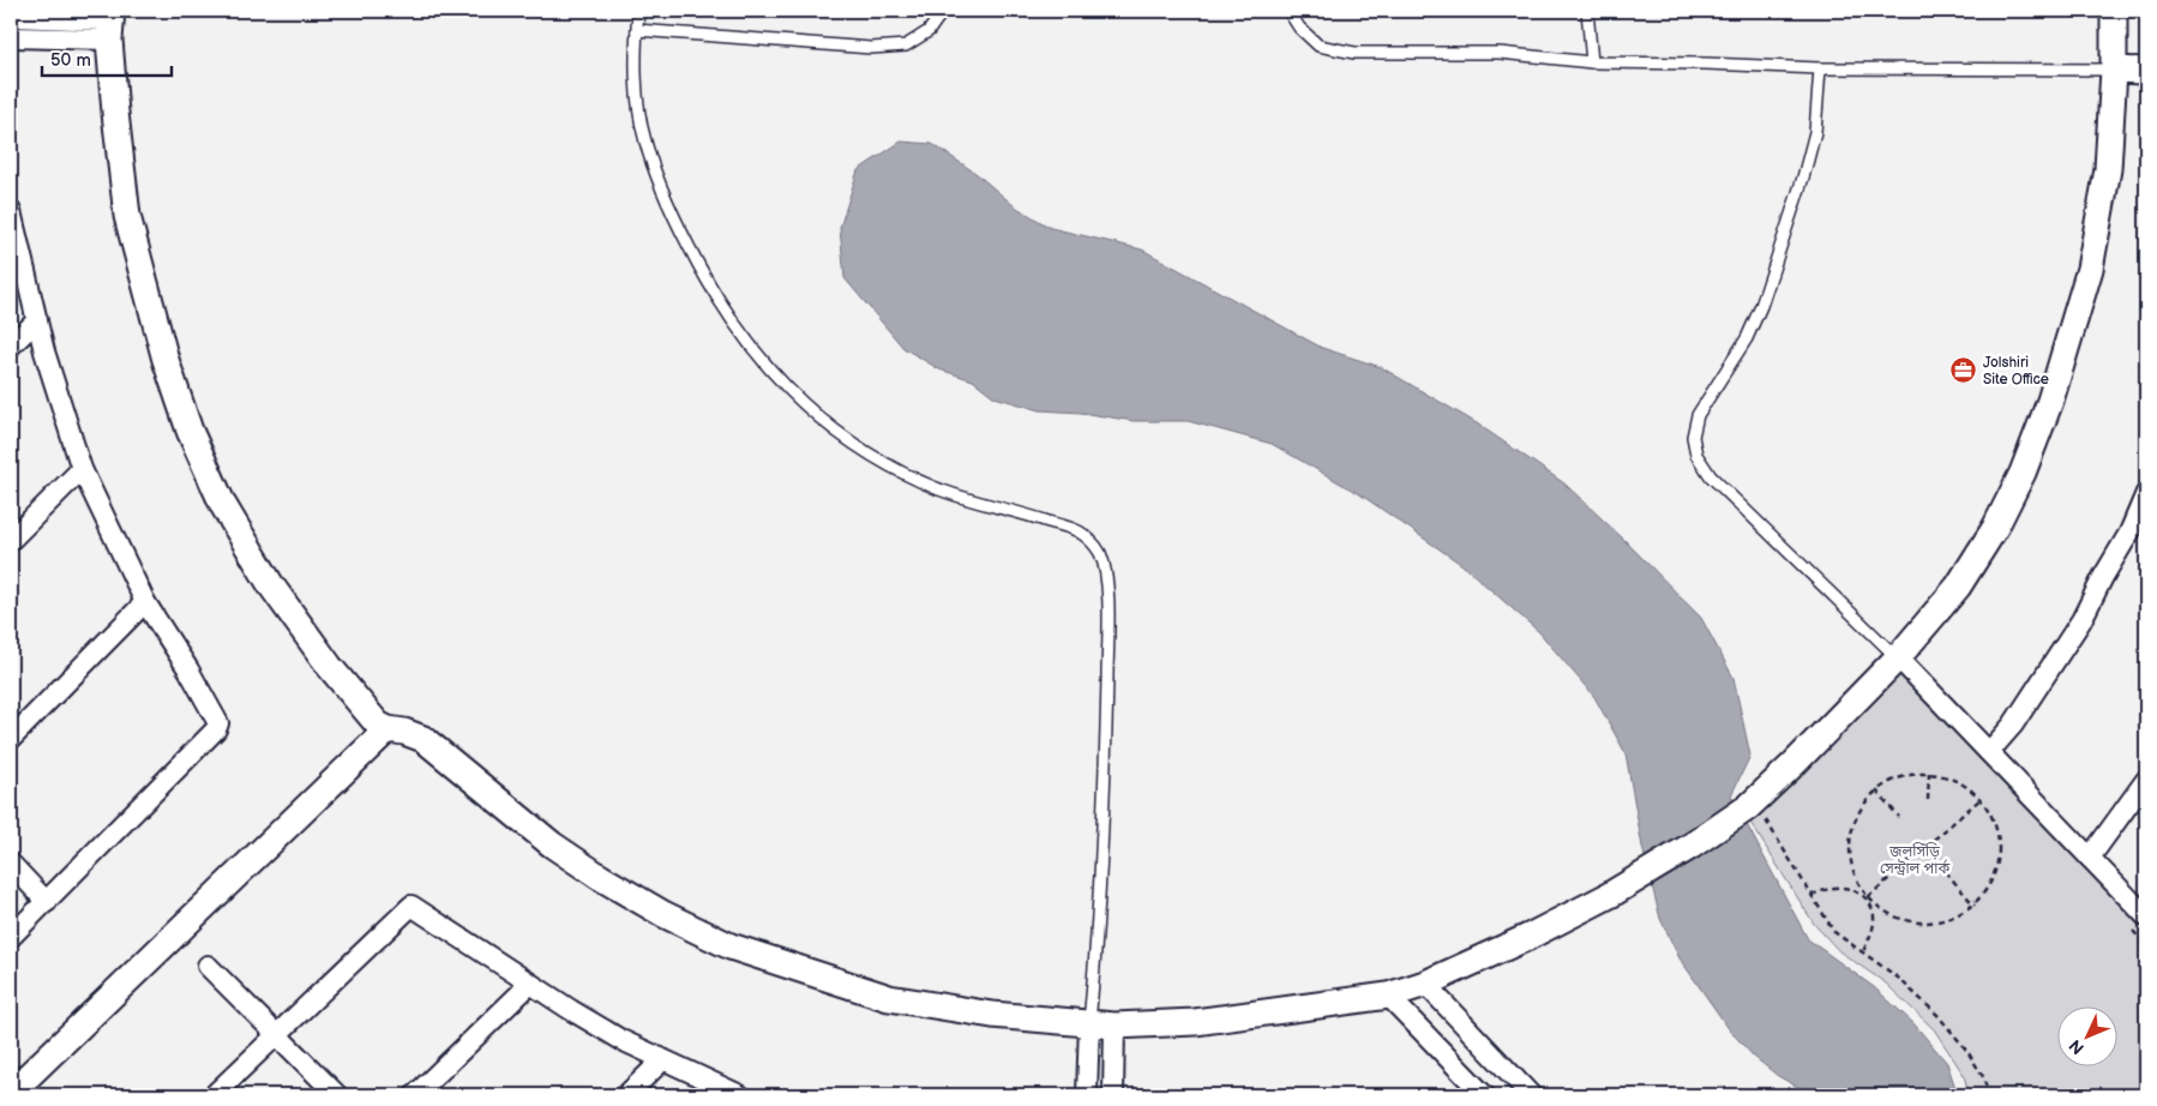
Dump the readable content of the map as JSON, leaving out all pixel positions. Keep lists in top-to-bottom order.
{
  "parks": ["জলসিঁড়ি সেন্ট্রাল পার্ক"],
  "places": {
    "office": ["Jolshiri Site Office"]
  },
  "scale_bar": "50 m",
  "north": "bottom left"
}
